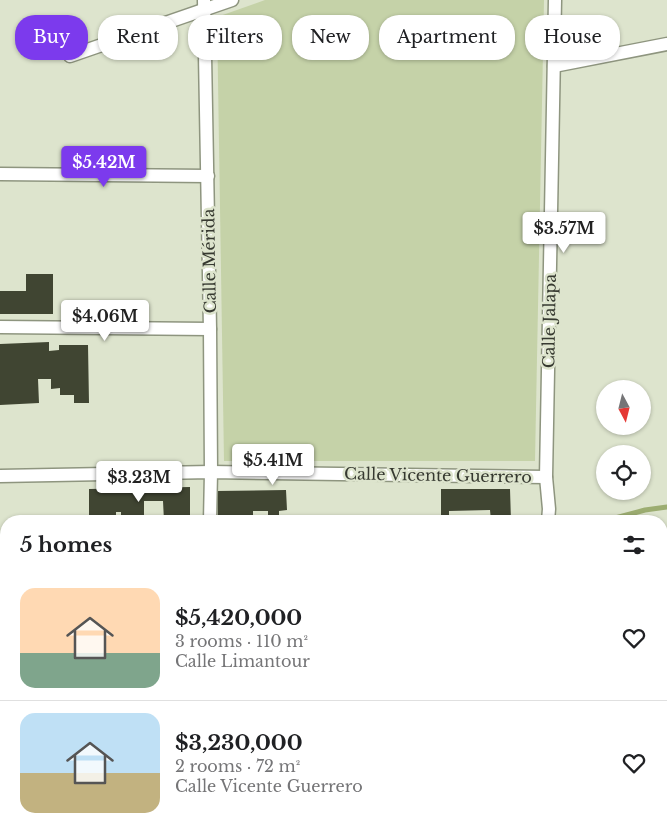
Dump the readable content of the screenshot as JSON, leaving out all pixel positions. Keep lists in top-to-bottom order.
{
  "streets": {
    "street": ["Calle Mérida", "Calle Jalapa", "Calle Vicente Guerrero"]
  },
  "crossings": [
    ["Calle Mérida", "Calle Vicente Guerrero"],
    ["Calle Jalapa", "Calle Vicente Guerrero"]
  ],
  "north": "bottom",
  "page": {
    "chip": [
      "Buy",
      "Rent",
      "Filters",
      "New",
      "Apartment",
      "House"
    ],
    "price": [
      "$5.42M",
      "$3.57M",
      "$4.06M",
      "$5.41M",
      "$3.23M"
    ],
    "heading": "5 homes",
    "list": [
      {
        "name": "$5,420,000",
        "note": "3 rooms · 110 m² · Calle Limantour"
      },
      {
        "name": "$3,230,000",
        "note": "2 rooms · 72 m² · Calle Vicente Guerrero"
      }
    ]
  }
}
